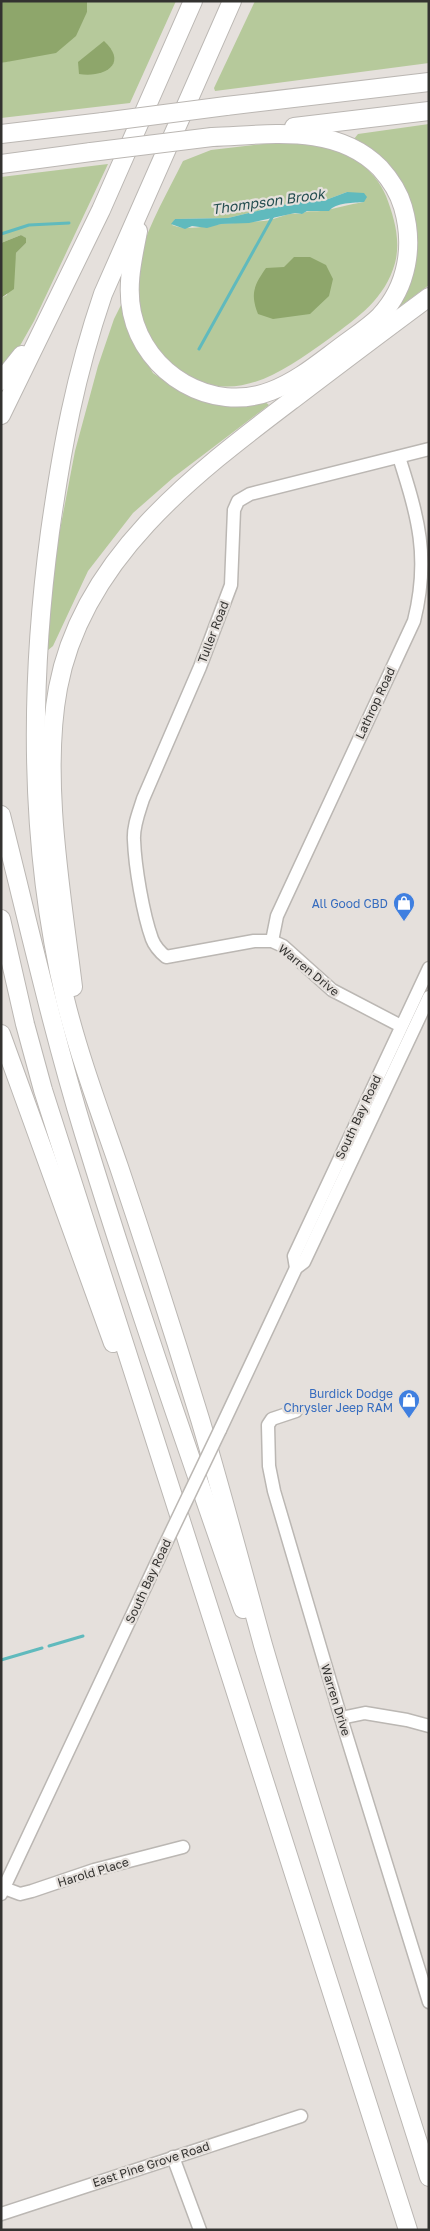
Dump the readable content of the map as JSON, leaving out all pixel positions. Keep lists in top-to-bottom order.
{
  "streets": {
    "street": [
      "Tuller Road",
      "Lathrop Road",
      "Warren Drive",
      "South Bay Road",
      "Harold Place",
      "East Pine Grove Road"
    ]
  },
  "crossings": [
    ["Tuller Road", "Lathrop Road"],
    ["Tuller Road", "Warren Drive"],
    ["Lathrop Road", "Warren Drive"],
    ["Warren Drive", "South Bay Road"],
    ["South Bay Road", "Harold Place"]
  ],
  "water": ["Thompson Brook"],
  "places": {
    "shop": ["All Good CBD", "Burdick Dodge Chrysler Jeep RAM"]
  }
}
